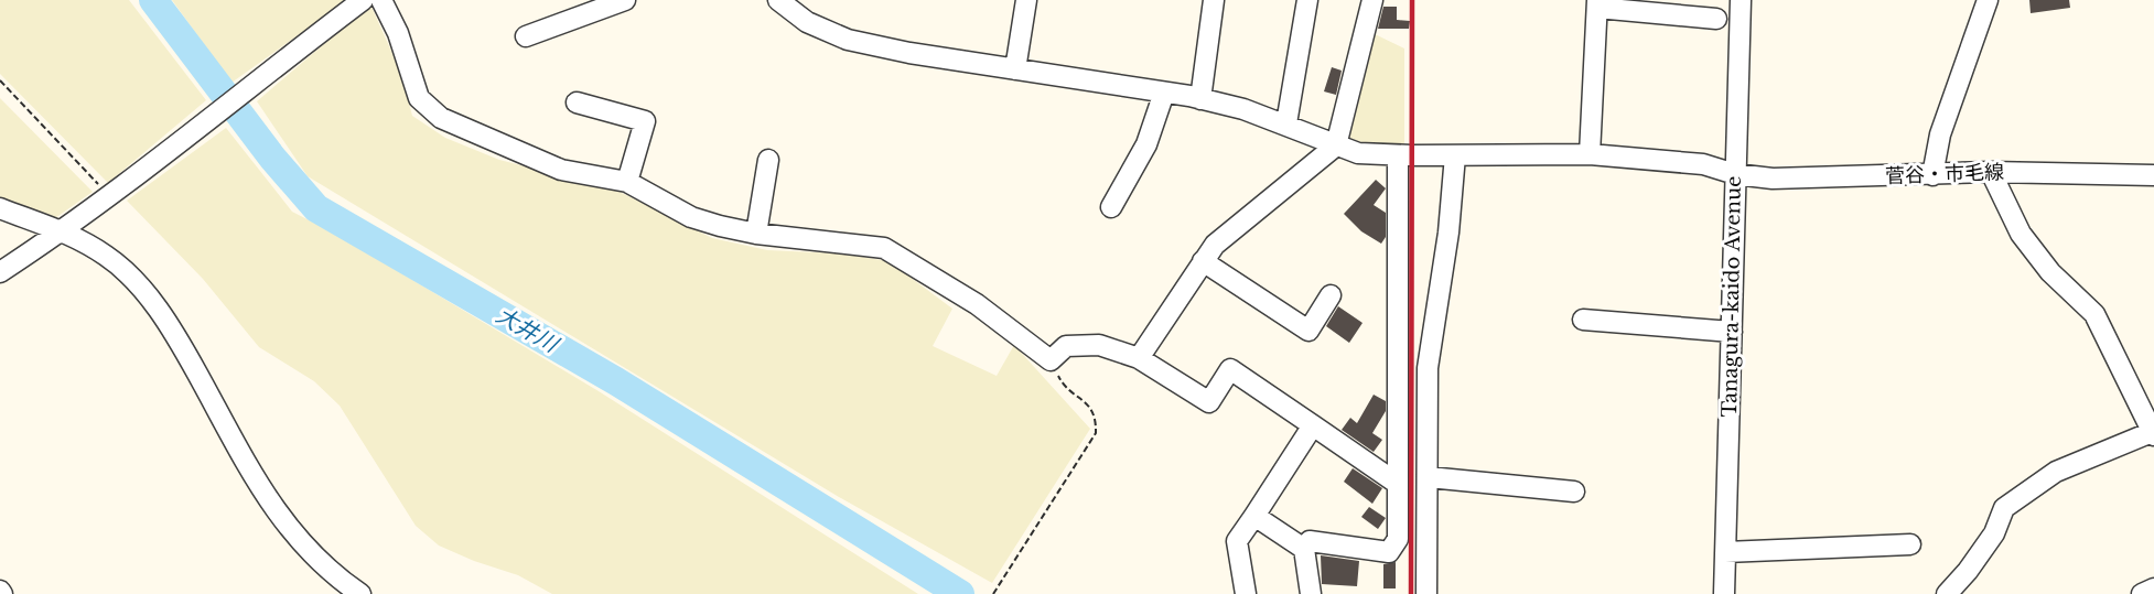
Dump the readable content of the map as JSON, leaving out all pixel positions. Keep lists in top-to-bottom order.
{
  "streets": {
    "street": ["菅谷・市毛線", "Tanagura-kaido Avenue"]
  },
  "crossings": [
    ["菅谷・市毛線", "Tanagura-kaido Avenue"]
  ],
  "water": ["大井川"]
}
